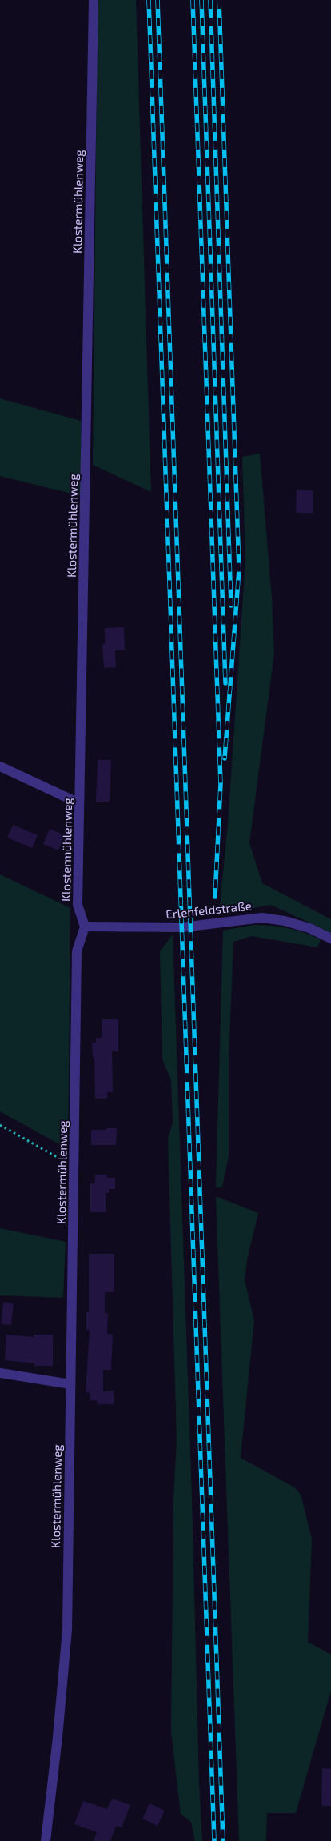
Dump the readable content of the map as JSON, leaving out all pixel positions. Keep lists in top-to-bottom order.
{
  "streets": {
    "street": ["Klostermühlenweg", "Erlenfeldstraße"]
  },
  "crossings": [
    ["Klostermühlenweg", "Erlenfeldstraße"]
  ]
}
